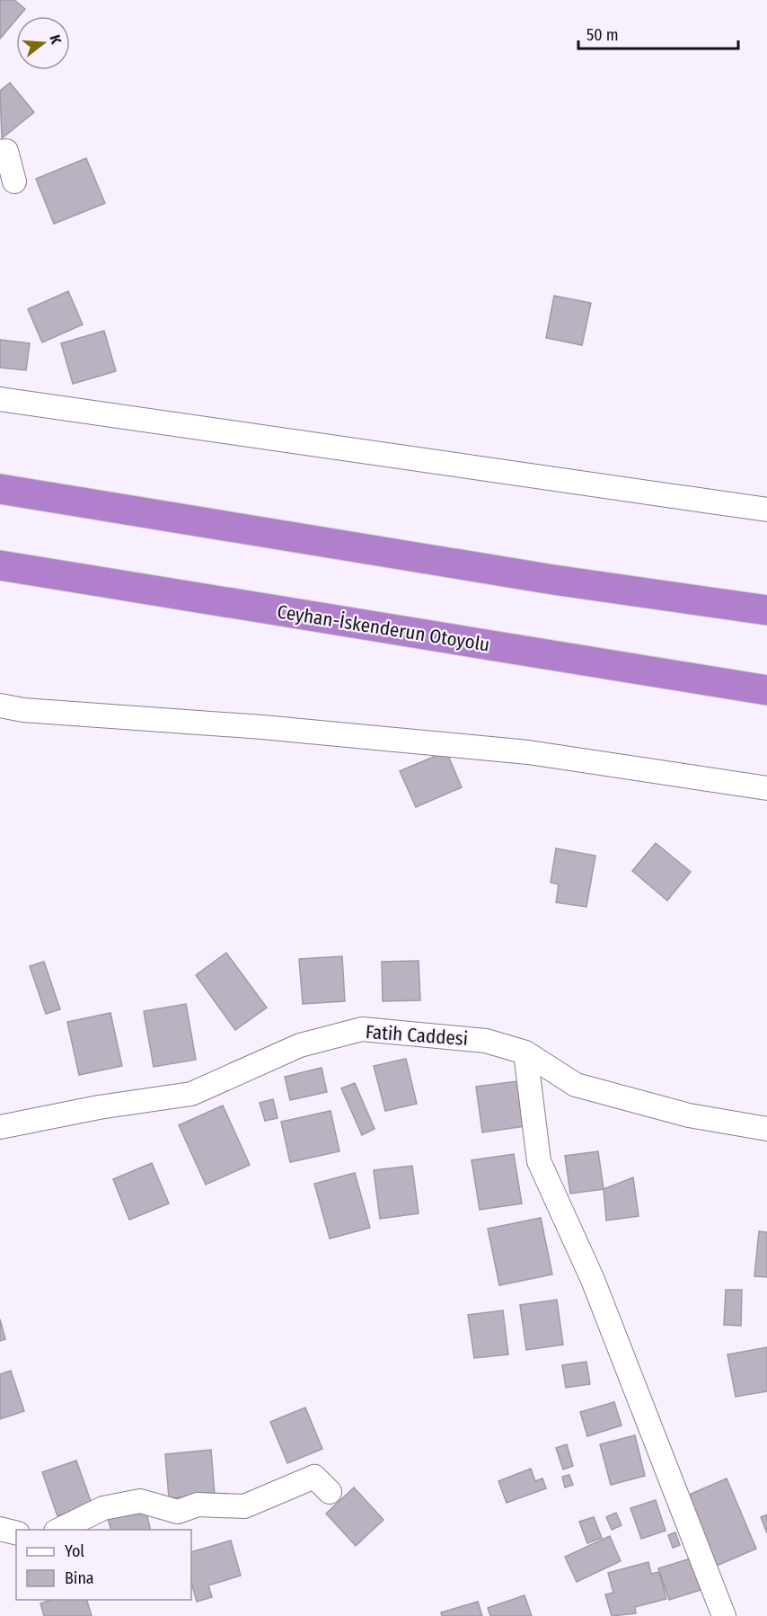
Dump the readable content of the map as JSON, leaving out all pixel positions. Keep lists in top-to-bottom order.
{
  "streets": {
    "highway": ["Ceyhan-İskenderun Otoyolu"],
    "street": ["Fatih Caddesi"]
  },
  "legend": ["Yol", "Bina"],
  "scale_bar": "50 m",
  "north": "right"
}
